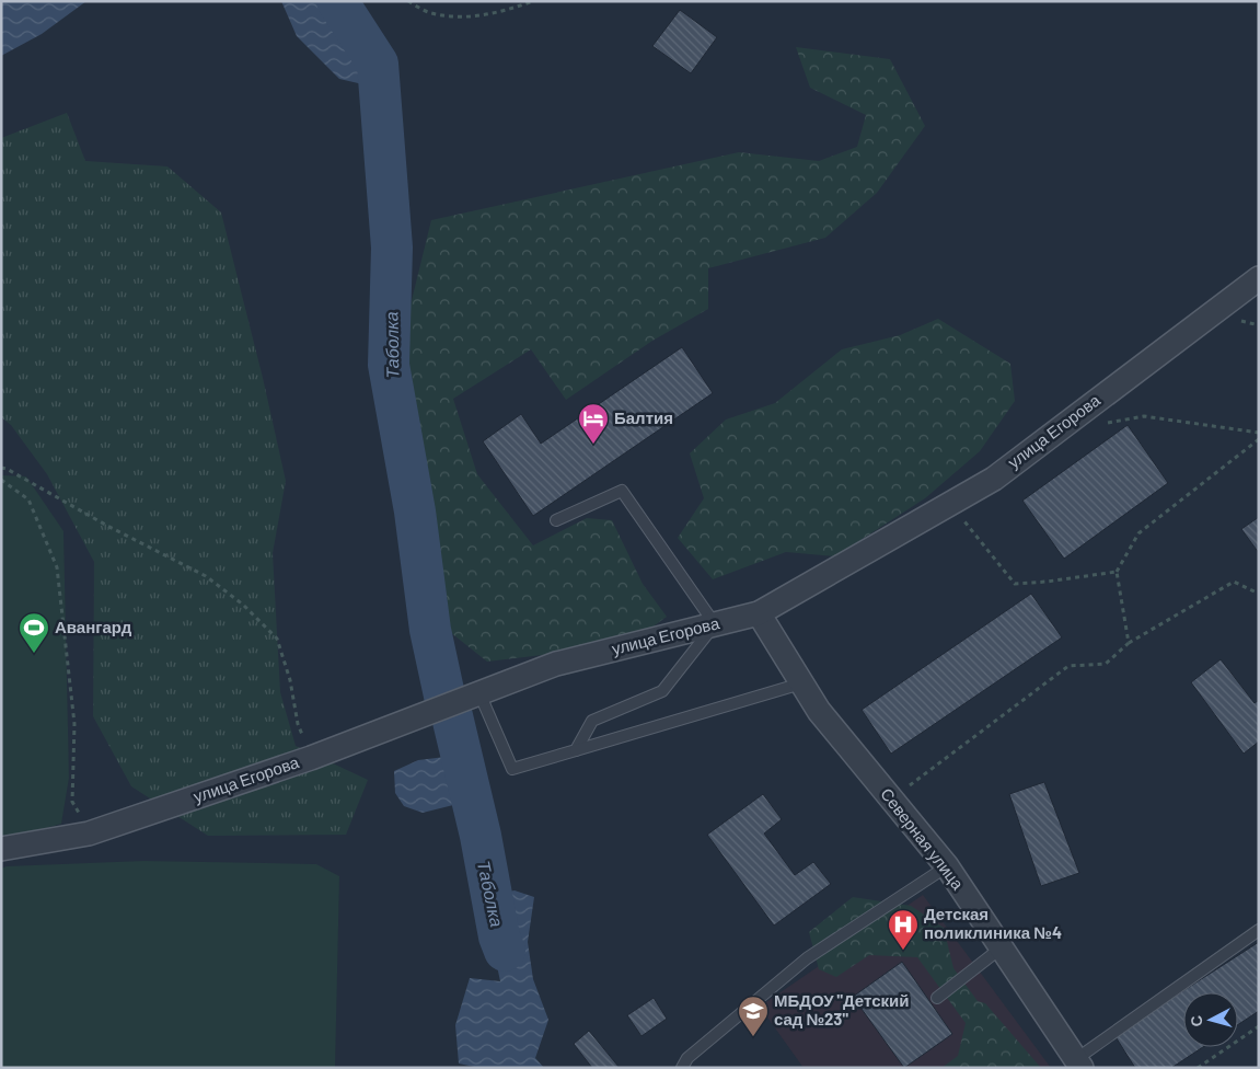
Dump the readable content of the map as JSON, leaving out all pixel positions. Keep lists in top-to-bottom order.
{
  "streets": {
    "street": ["улица Егорова", "Северная улица"]
  },
  "crossings": [
    ["улица Егорова", "Северная улица"]
  ],
  "water": ["Таболка"],
  "places": {
    "hotel": ["Балтия"],
    "sports": ["Авангард"],
    "hospital": ["Детская поликлиника №4"],
    "school or university": ["МБДОУ \"Детский сад №23\""]
  },
  "north": "left"
}
